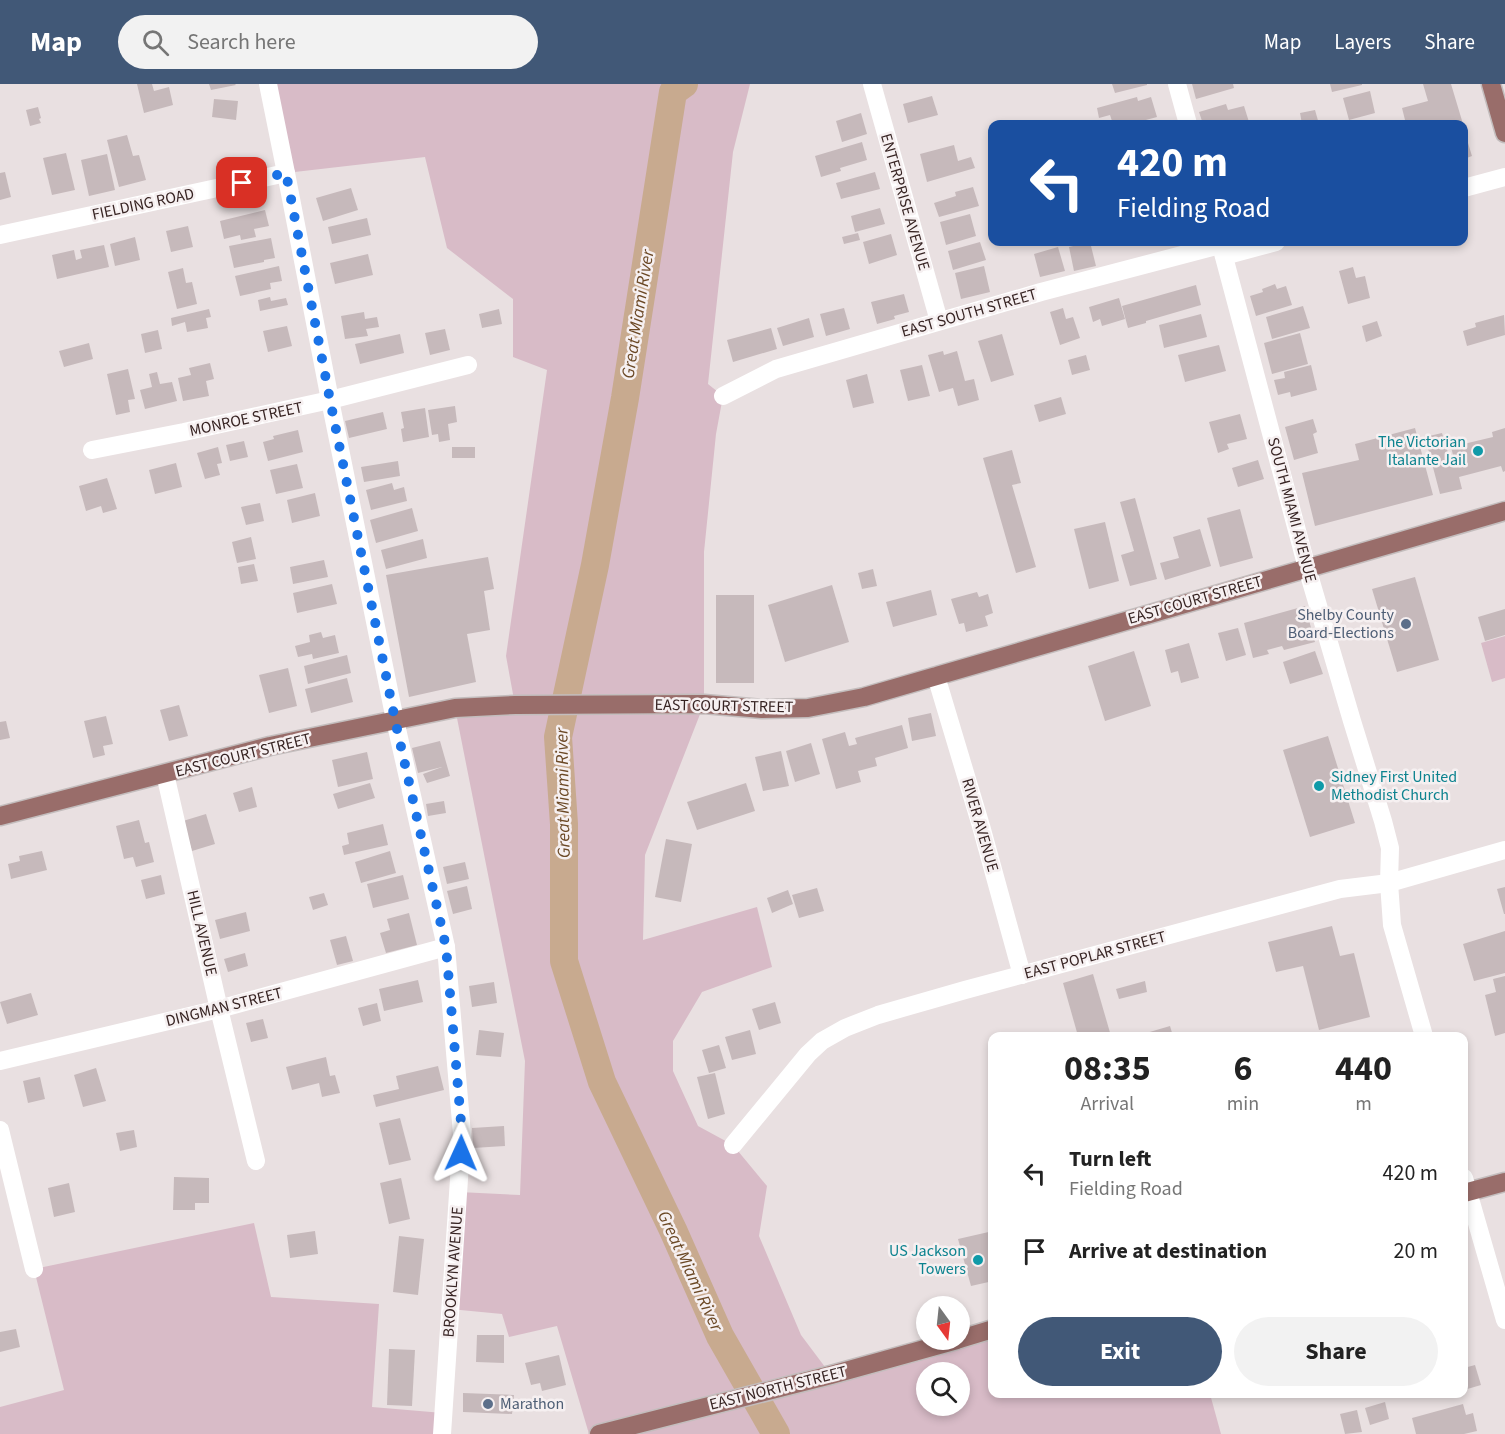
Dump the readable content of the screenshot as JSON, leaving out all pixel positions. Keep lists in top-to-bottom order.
{
  "streets": {
    "main road": ["EAST COURT STREET", "EAST NORTH STREET"],
    "street": [
      "ENTERPRISE AVENUE",
      "FIELDING ROAD",
      "EAST SOUTH STREET",
      "MONROE STREET",
      "SOUTH MIAMI AVENUE",
      "RIVER AVENUE",
      "HILL AVENUE",
      "EAST POPLAR STREET",
      "DINGMAN STREET",
      "BROOKLYN AVENUE"
    ]
  },
  "crossings": [
    ["ENTERPRISE AVENUE", "EAST SOUTH STREET"],
    ["FIELDING ROAD", "BROOKLYN AVENUE"],
    ["EAST SOUTH STREET", "SOUTH MIAMI AVENUE"],
    ["MONROE STREET", "BROOKLYN AVENUE"],
    ["SOUTH MIAMI AVENUE", "EAST COURT STREET"],
    ["SOUTH MIAMI AVENUE", "EAST POPLAR STREET"],
    ["EAST COURT STREET", "RIVER AVENUE"],
    ["EAST COURT STREET", "HILL AVENUE"],
    ["EAST COURT STREET", "BROOKLYN AVENUE"],
    ["RIVER AVENUE", "EAST POPLAR STREET"],
    ["HILL AVENUE", "DINGMAN STREET"],
    ["DINGMAN STREET", "BROOKLYN AVENUE"]
  ],
  "water": ["Great Miami River"],
  "places": [
    "The Victorian Italante Jail",
    "Shelby County Board-Elections",
    "Sidney First United Methodist Church",
    "US Jackson Towers",
    "Marathon"
  ],
  "north": "bottom",
  "page": {
    "header": "Map",
    "search": "Search here",
    "nav": ["Map", "Layers", "Share"],
    "turn": ["420 m", "Fielding Road"],
    "eta": [
      "08:35",
      "Arrival",
      "6",
      "min",
      "440",
      "m"
    ],
    "list": [
      {
        "name": "Turn left",
        "note": "Fielding Road",
        "value": "420 m"
      },
      {
        "name": "Arrive at destination",
        "value": "20 m"
      }
    ],
    "buttons": ["Exit", "Share"]
  }
}
